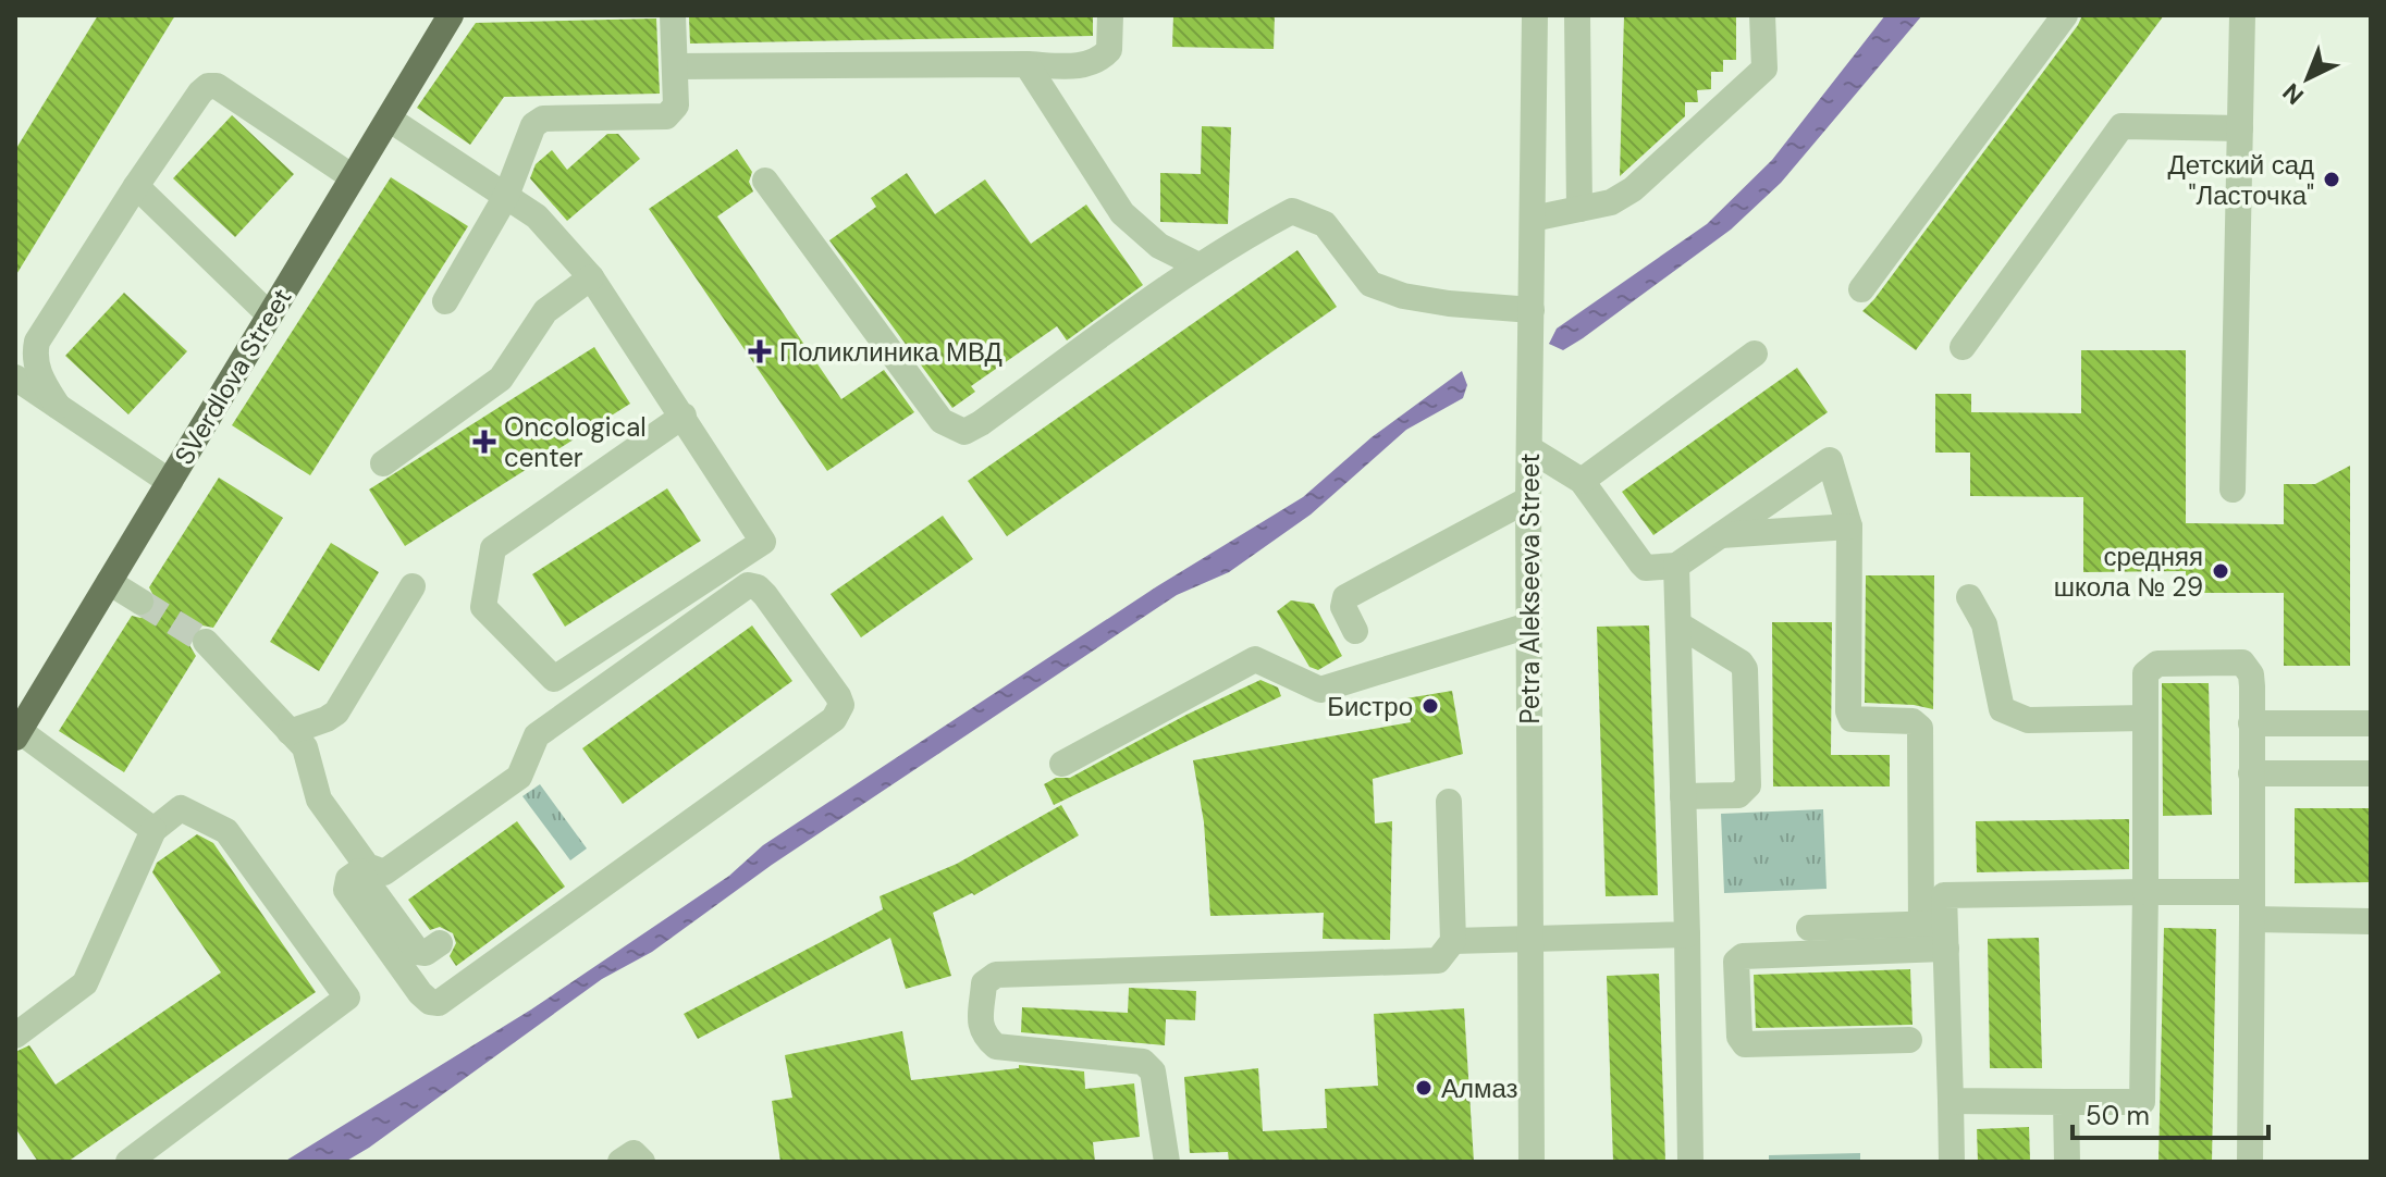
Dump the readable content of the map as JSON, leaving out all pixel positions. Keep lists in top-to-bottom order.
{
  "streets": {
    "main road": ["SVerdlova Street"],
    "street": ["Petra Alekseeva Street"]
  },
  "places": {
    "other": [
      "Детский сад \"Ласточка\"",
      "средняя школа № 29",
      "Бистро",
      "Алмаз"
    ],
    "health": ["Поликлиника МВД", "Oncological center"]
  },
  "scale_bar": "50 m",
  "north": "bottom left"
}
